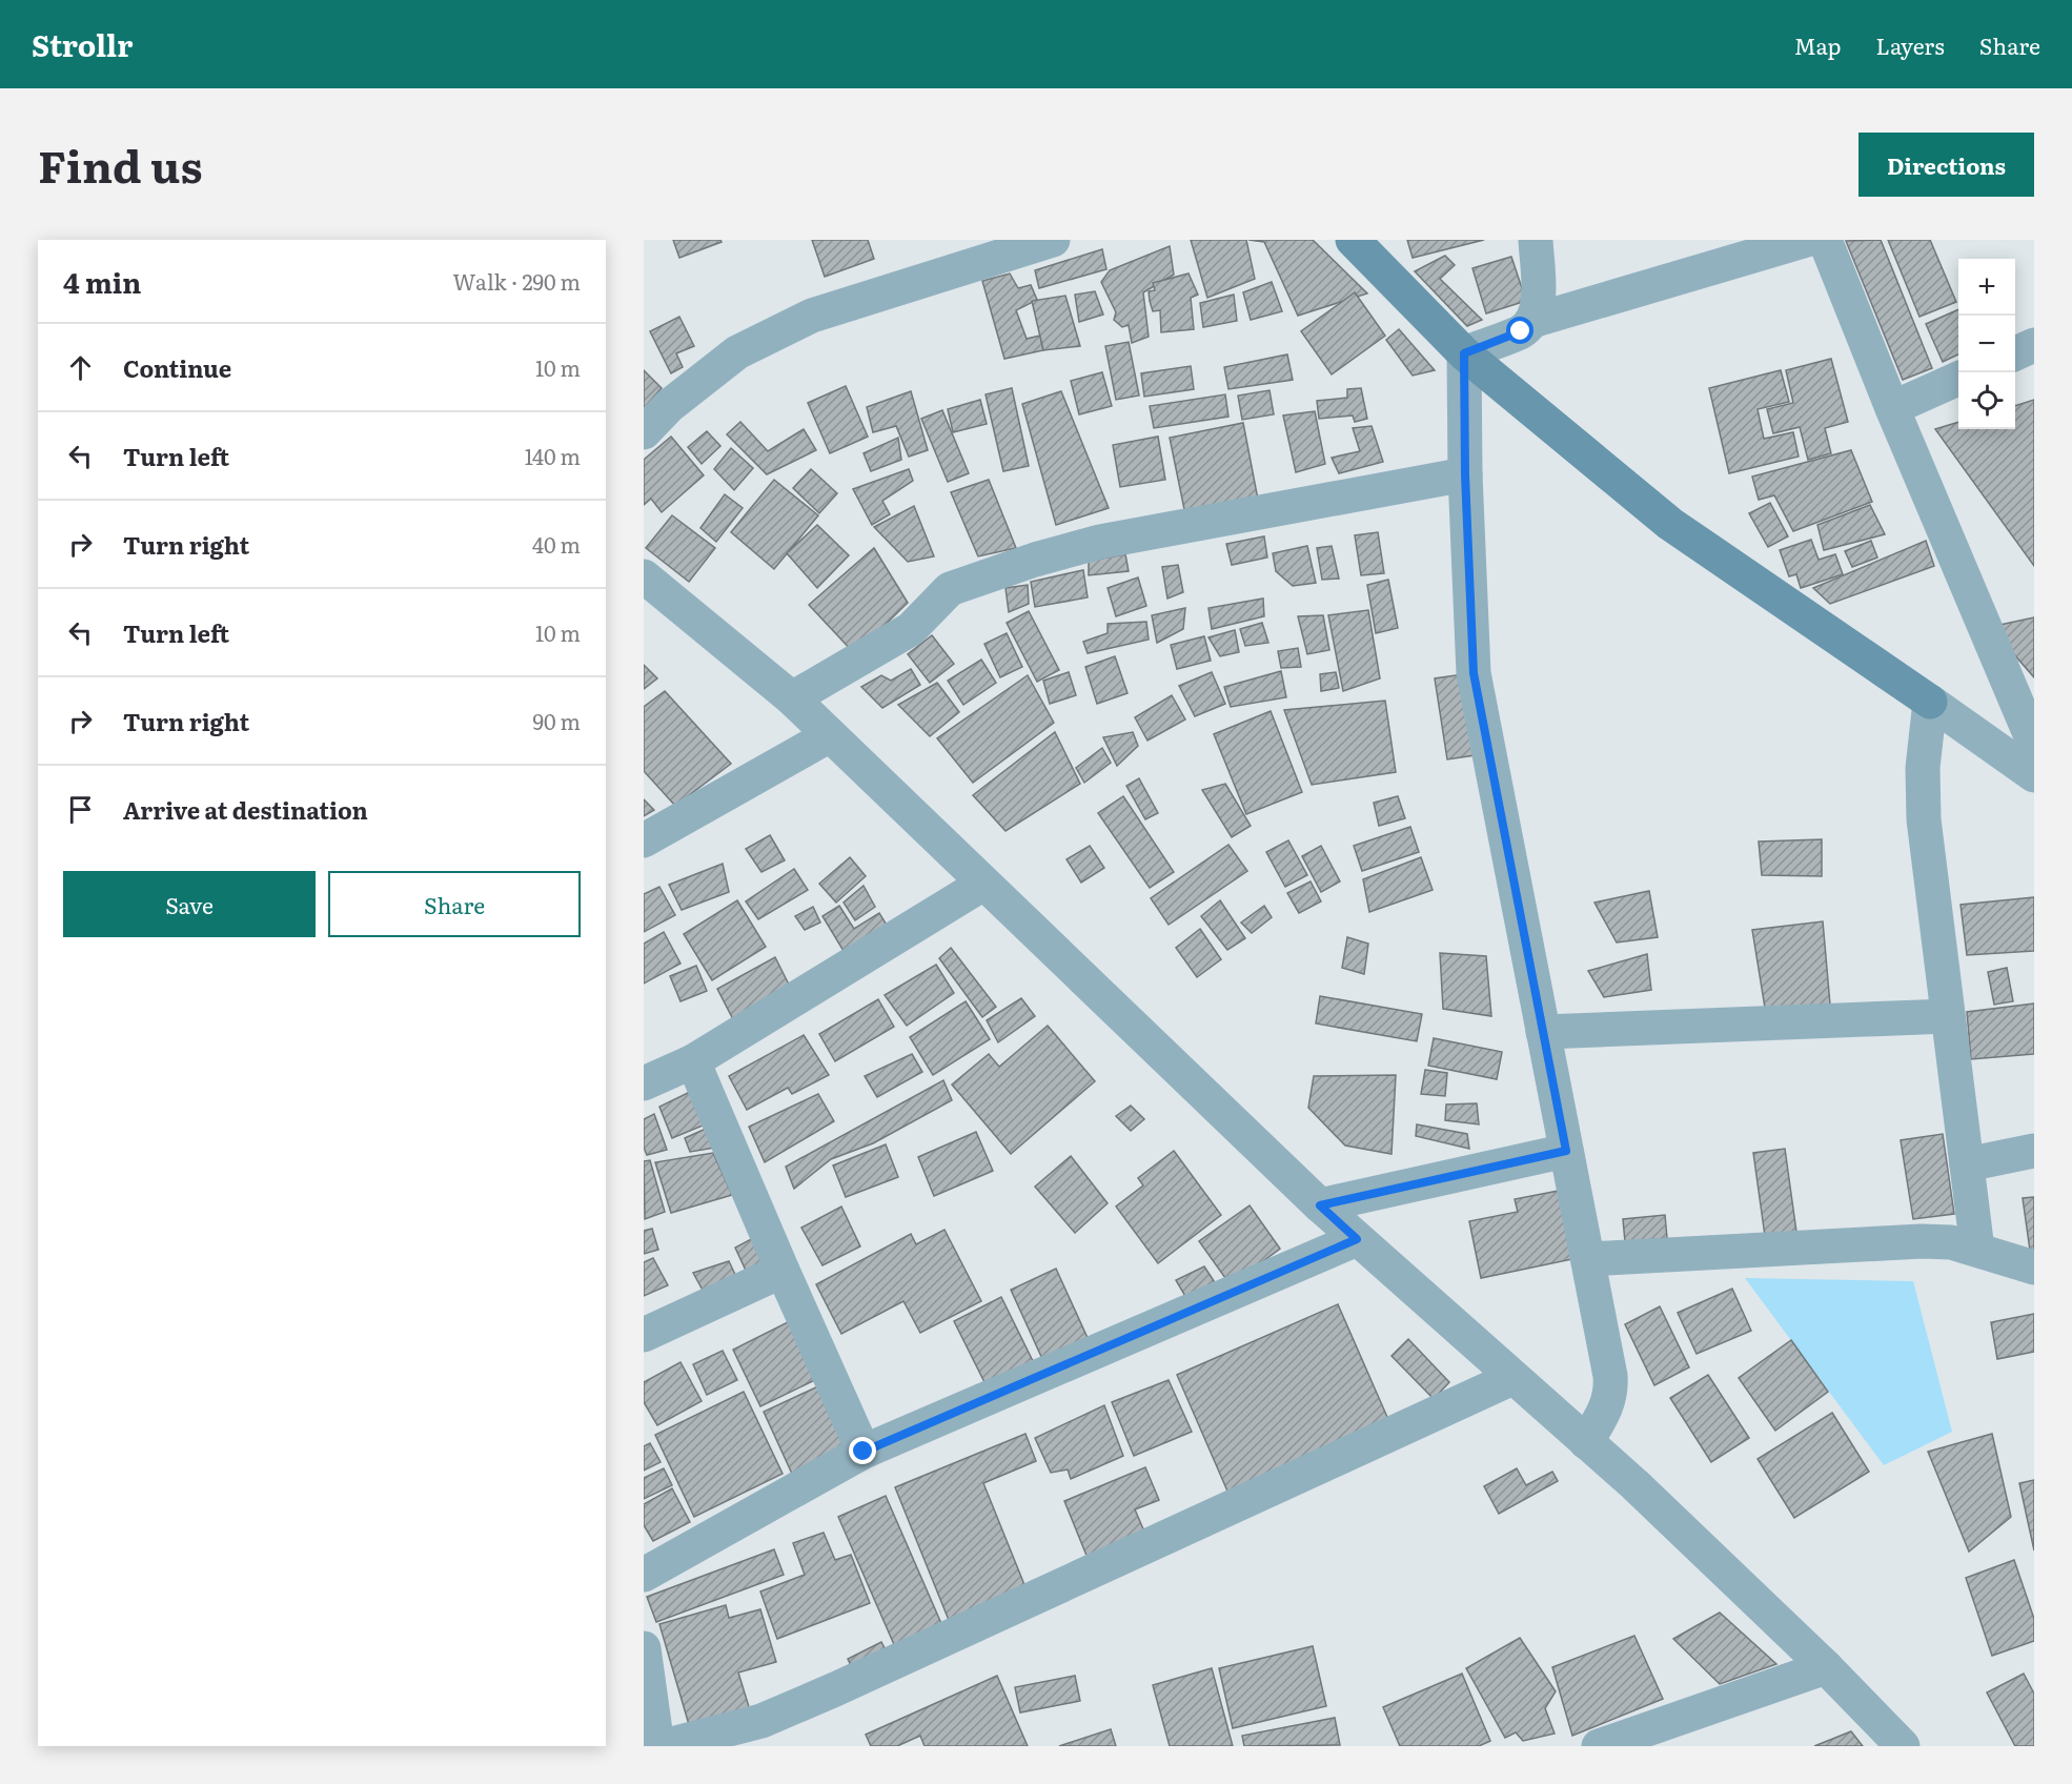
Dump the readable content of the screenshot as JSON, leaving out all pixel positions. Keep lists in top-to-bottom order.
{
  "page": {
    "header": "Strollr",
    "nav": ["Map", "Layers", "Share"],
    "title": "Find us",
    "buttons": [
      "Directions",
      ["Save", "Share"]
    ],
    "heading": ["4 min", "Walk · 290 m"],
    "map_buttons": ["+", "−"],
    "list": [
      ["Continue", "10 m"],
      ["Turn left", "140 m"],
      ["Turn right", "40 m"],
      ["Turn left", "10 m"],
      ["Turn right", "90 m"],
      "Arrive at destination"
    ]
  }
}
